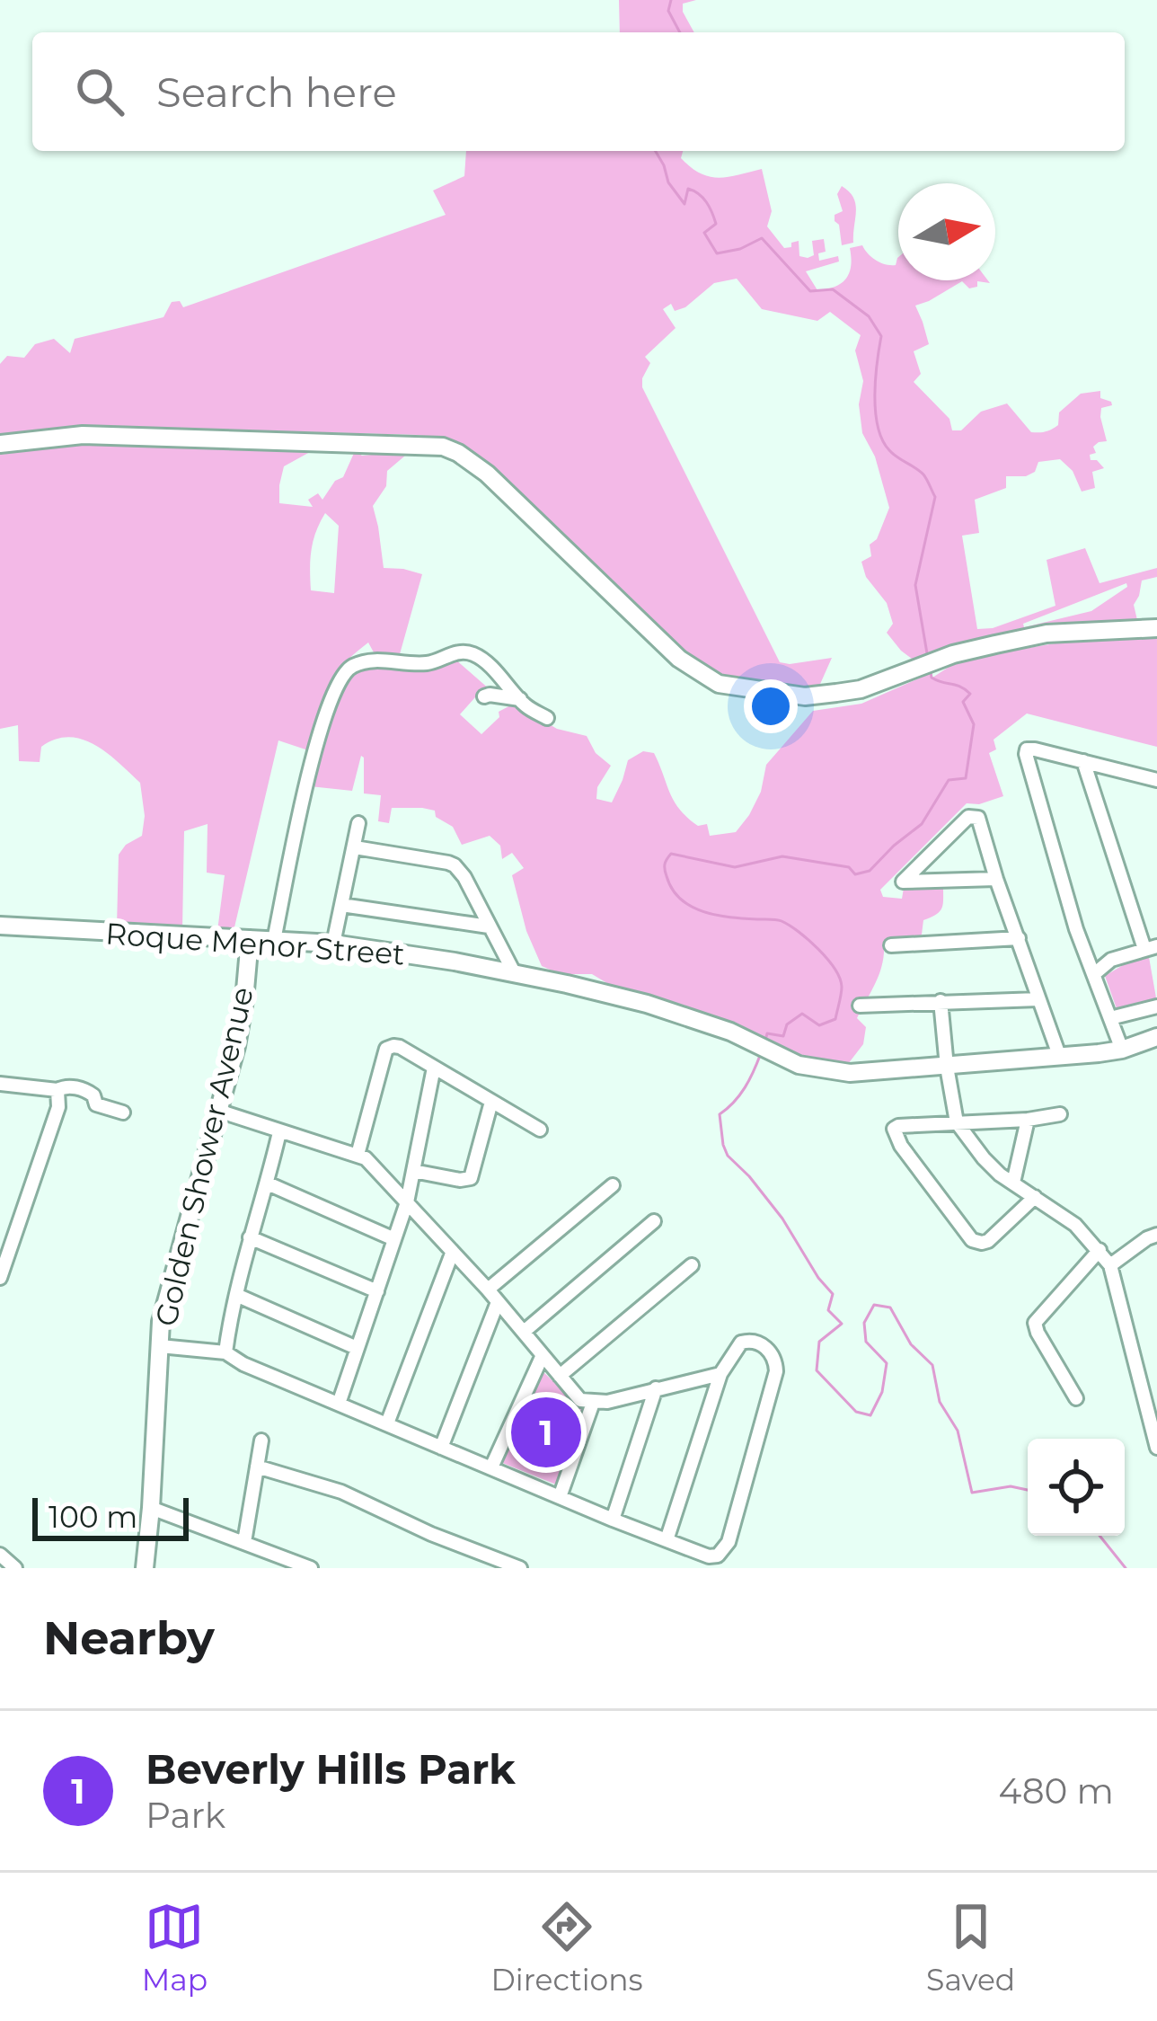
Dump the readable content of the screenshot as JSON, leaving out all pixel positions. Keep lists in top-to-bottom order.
{
  "streets": {
    "street": ["Roque Menor Street", "Golden Shower Avenue"]
  },
  "crossings": [
    ["Roque Menor Street", "Golden Shower Avenue"]
  ],
  "scale_bar": "100 m",
  "north": "right",
  "page": {
    "search": "Search here",
    "pins": "1",
    "scale": "100 m",
    "heading": "Nearby",
    "list": [
      {
        "mark": "1",
        "name": "Beverly Hills Park",
        "note": "Park",
        "value": "480 m"
      }
    ],
    "nav": ["Map", "Directions", "Saved"]
  }
}
